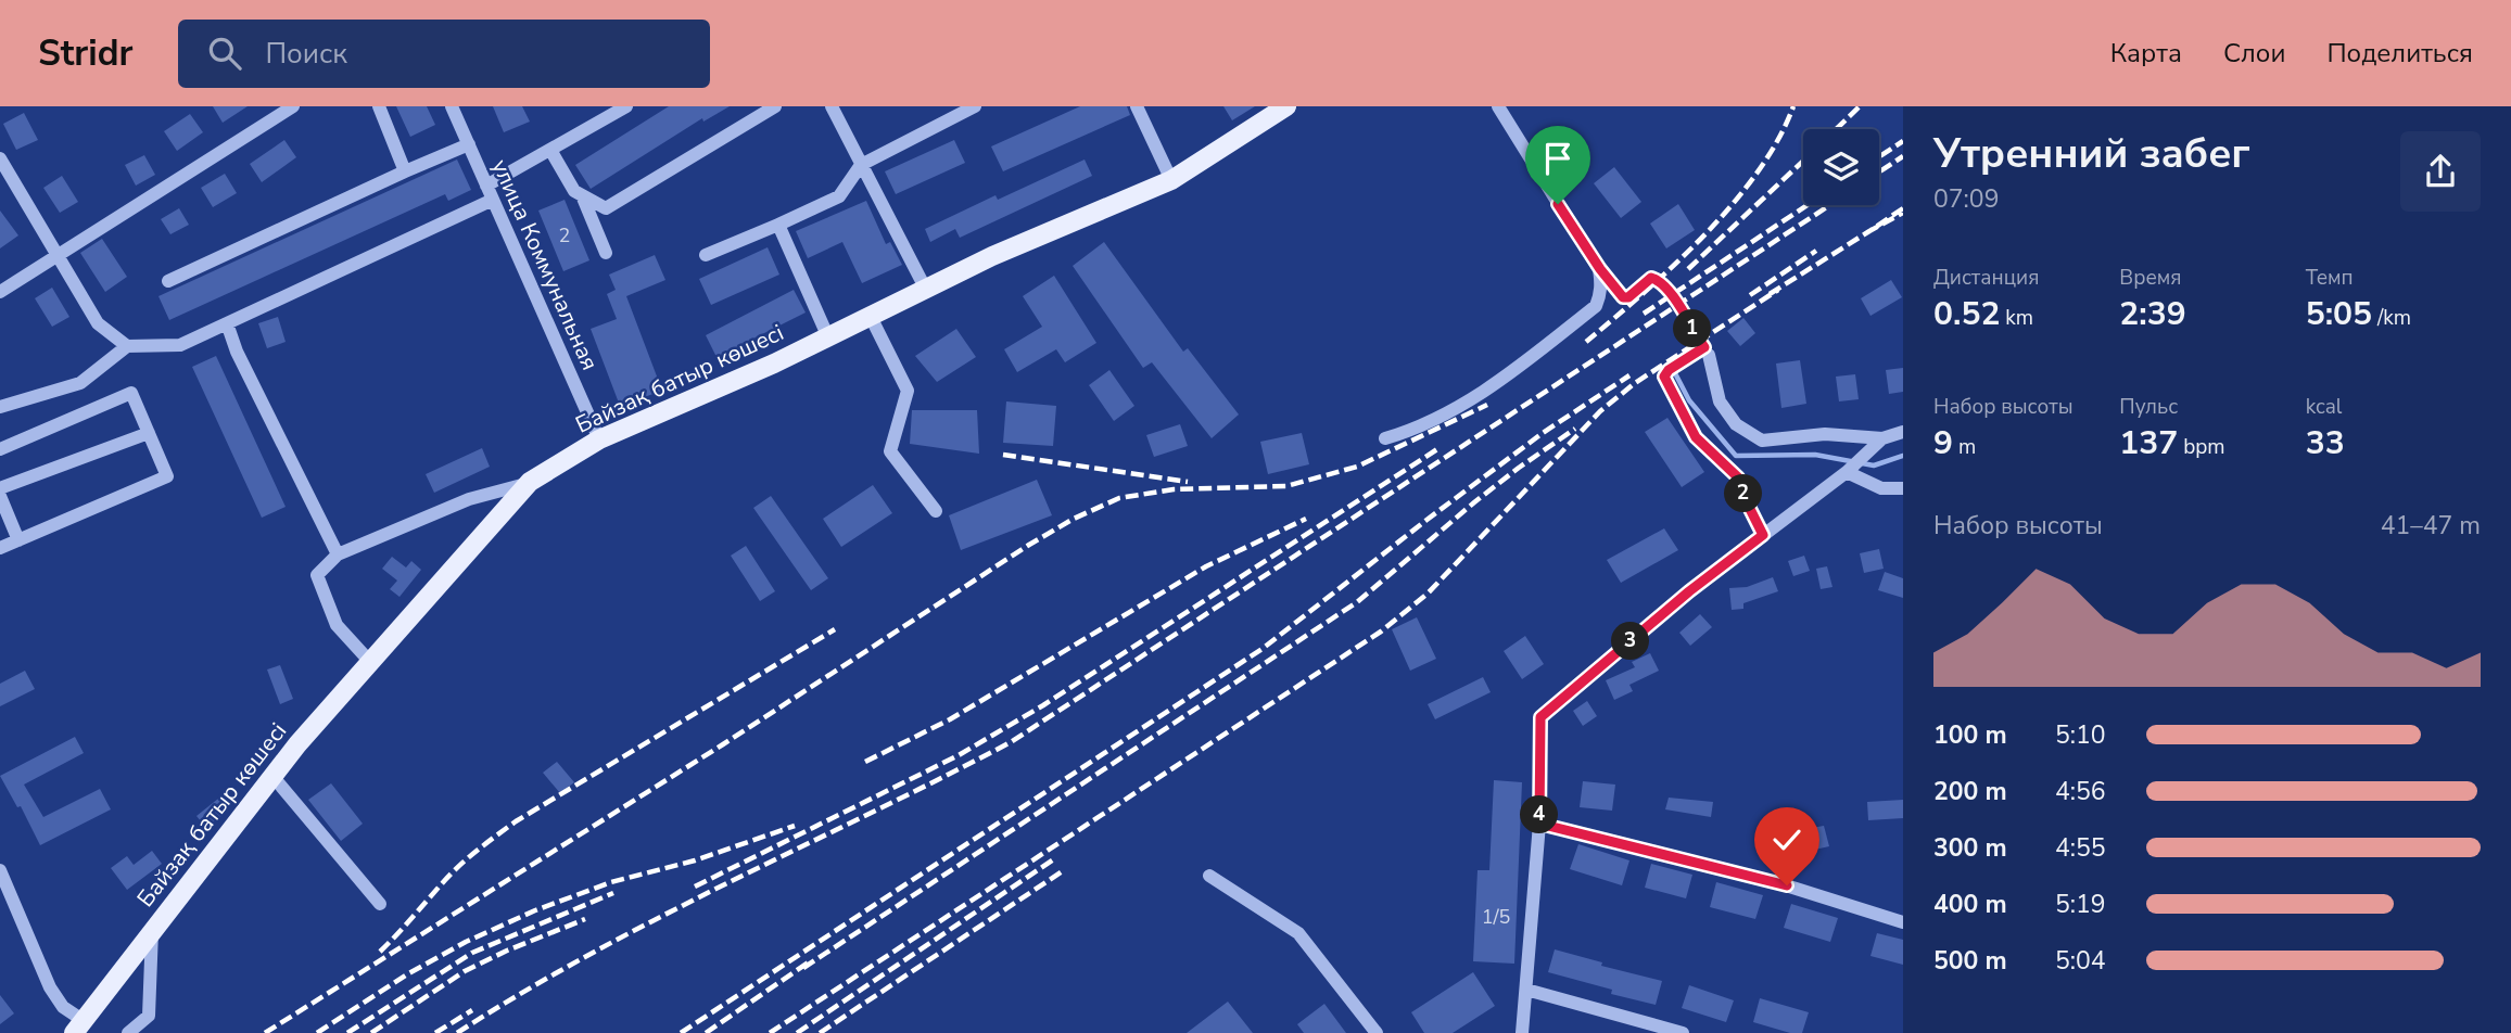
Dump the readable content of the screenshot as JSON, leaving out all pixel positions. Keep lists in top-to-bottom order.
{
  "streets": {
    "main road": ["Байзақ батыр көшесі"],
    "street": ["улица Коммунальная"]
  },
  "crossings": [
    ["улица Коммунальная", "Байзақ батыр көшесі"]
  ],
  "house_numbers": ["2", "1/5"],
  "page": {
    "header": "Stridr",
    "search": "Поиск",
    "nav": ["Карта", "Слои", "Поделиться"],
    "heading": ["Утренний забег", "07:09"],
    "stats": [
      ["Дистанция", "0.52 km"],
      ["Время", "2:39"],
      ["Темп", "5:05 /km"],
      ["Набор высоты", "9 m"],
      ["Пульс", "137 bpm"],
      ["kcal", "33"]
    ],
    "pins": [
      "1",
      "2",
      "3",
      "4"
    ],
    "chart": ["Набор высоты", "41–47 m"],
    "list": [
      {
        "name": "100 m",
        "note": "5:10"
      },
      {
        "name": "200 m",
        "note": "4:56"
      },
      {
        "name": "300 m",
        "note": "4:55"
      },
      {
        "name": "400 m",
        "note": "5:19"
      },
      {
        "name": "500 m",
        "note": "5:04"
      }
    ]
  }
}
